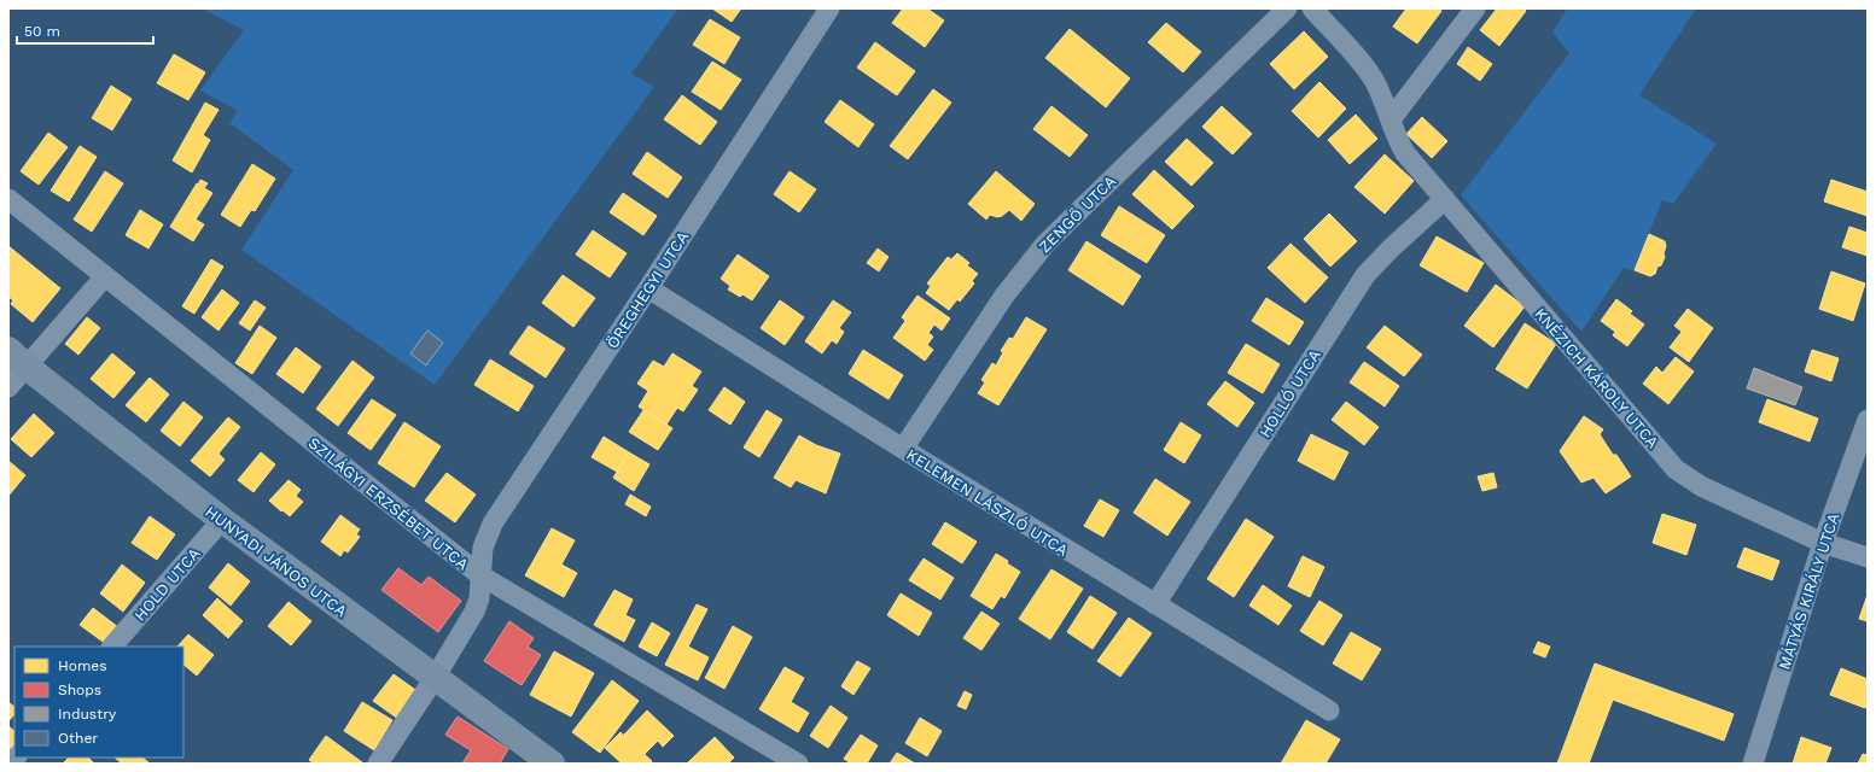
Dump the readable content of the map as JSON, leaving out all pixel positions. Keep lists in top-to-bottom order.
{
  "streets": {
    "street": [
      "ZENGŐ UTCA",
      "ÖREGHEGYI UTCA",
      "KNÉZICH KÁROLY UTCA",
      "HOLLÓ UTCA",
      "KELEMEN LÁSZLÓ UTCA",
      "SZILÁGYI ERZSÉBET UTCA",
      "HUNYADI JÁNOS UTCA",
      "HOLD UTCA",
      "MÁTYÁS KIRÁLY UTCA"
    ]
  },
  "crossings": [
    ["ZENGŐ UTCA", "KELEMEN LÁSZLÓ UTCA"],
    ["ÖREGHEGYI UTCA", "KELEMEN LÁSZLÓ UTCA"],
    ["ÖREGHEGYI UTCA", "SZILÁGYI ERZSÉBET UTCA"],
    ["ÖREGHEGYI UTCA", "HUNYADI JÁNOS UTCA"],
    ["KNÉZICH KÁROLY UTCA", "HOLLÓ UTCA"],
    ["KNÉZICH KÁROLY UTCA", "MÁTYÁS KIRÁLY UTCA"],
    ["HOLLÓ UTCA", "KELEMEN LÁSZLÓ UTCA"],
    ["HUNYADI JÁNOS UTCA", "HOLD UTCA"]
  ],
  "legend": [
    "Homes",
    "Shops",
    "Industry",
    "Other"
  ],
  "scale_bar": "50 m"
}
